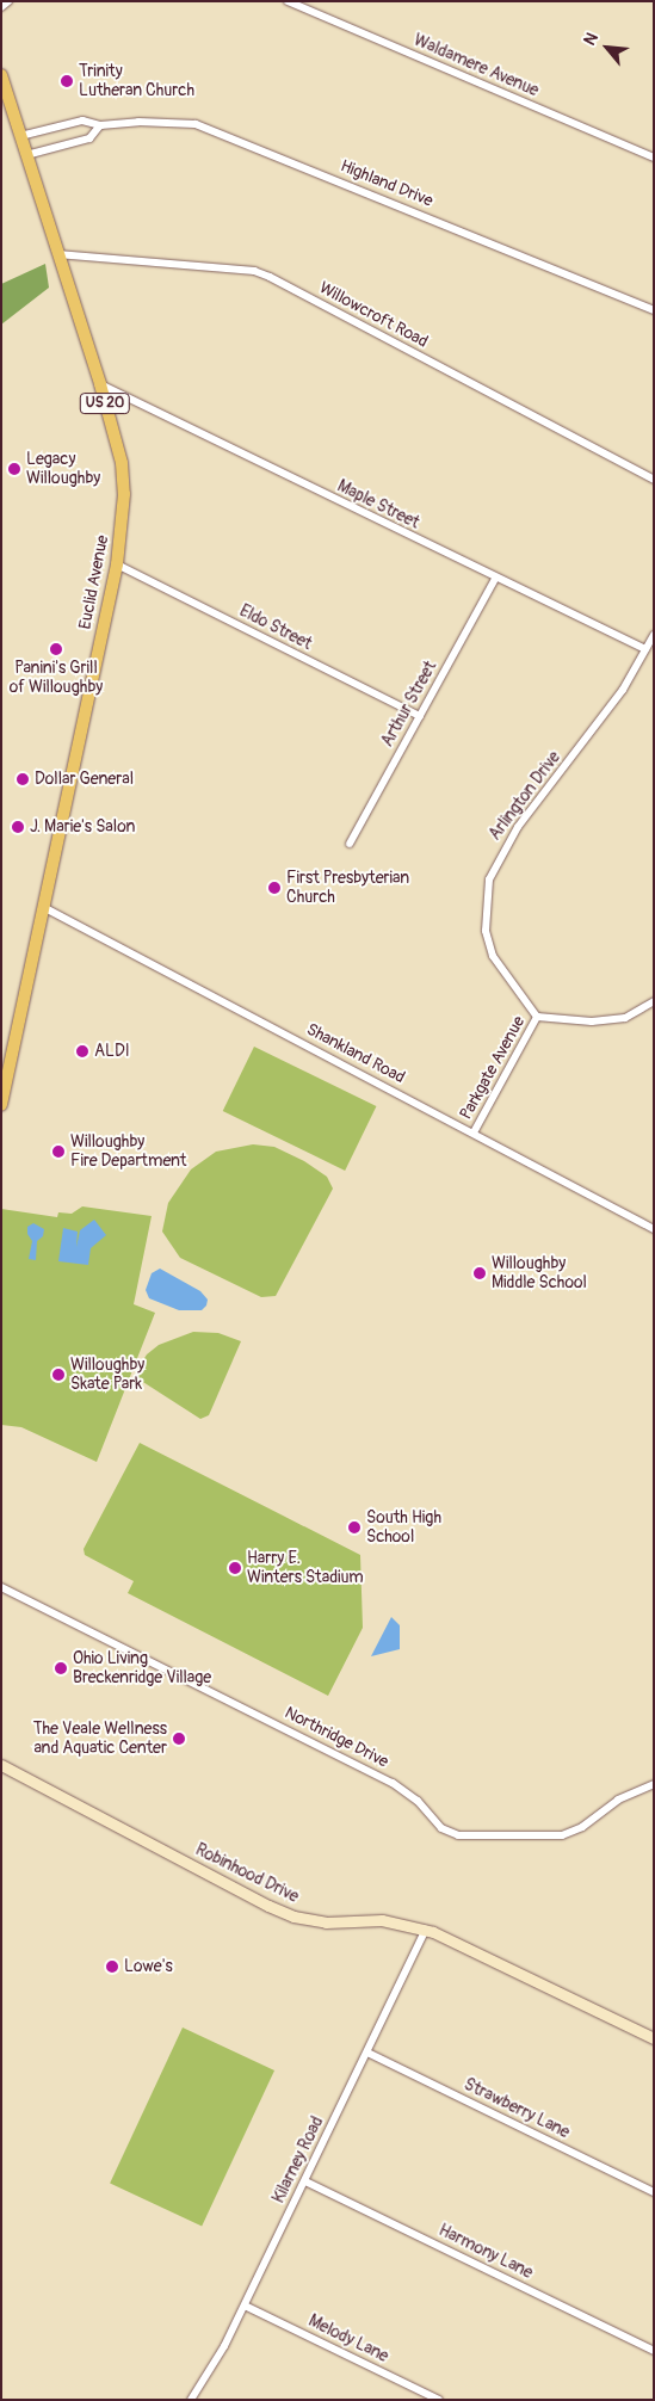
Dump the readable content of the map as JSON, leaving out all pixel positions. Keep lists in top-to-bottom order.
{
  "streets": {
    "main road": ["US 20", "Euclid Avenue"],
    "street": [
      "Waldamere Avenue",
      "Highland Drive",
      "Willowcroft Road",
      "Maple Street",
      "Eldo Street",
      "Arthur Street",
      "Arlington Drive",
      "Shankland Road",
      "Parkgate Avenue",
      "Northridge Drive",
      "Robinhood Drive",
      "Strawberry Lane",
      "Kilarney Road",
      "Harmony Lane",
      "Melody Lane"
    ]
  },
  "crossings": [
    ["Highland Drive", "Euclid Avenue"],
    ["Willowcroft Road", "Euclid Avenue"],
    ["Maple Street", "Euclid Avenue"],
    ["Maple Street", "Arthur Street"],
    ["Maple Street", "Arlington Drive"],
    ["Euclid Avenue", "Eldo Street"],
    ["Euclid Avenue", "Shankland Road"],
    ["Eldo Street", "Arthur Street"],
    ["Arlington Drive", "Parkgate Avenue"],
    ["Shankland Road", "Parkgate Avenue"],
    ["Robinhood Drive", "Kilarney Road"],
    ["Strawberry Lane", "Kilarney Road"],
    ["Kilarney Road", "Harmony Lane"],
    ["Kilarney Road", "Melody Lane"]
  ],
  "places": [
    "Trinity Lutheran Church",
    "Legacy Willoughby",
    "Panini's Grill of Willoughby",
    "Dollar General",
    "J. Marie's Salon",
    "First Presbyterian Church",
    "ALDI",
    "Willoughby Fire Department",
    "Willoughby Middle School",
    "Willoughby Skate Park",
    "South High School",
    "Harry E. Winters Stadium",
    "Ohio Living Breckenridge Village",
    "The Veale Wellness and Aquatic Center",
    "Lowe's"
  ],
  "north": "top left"
}
